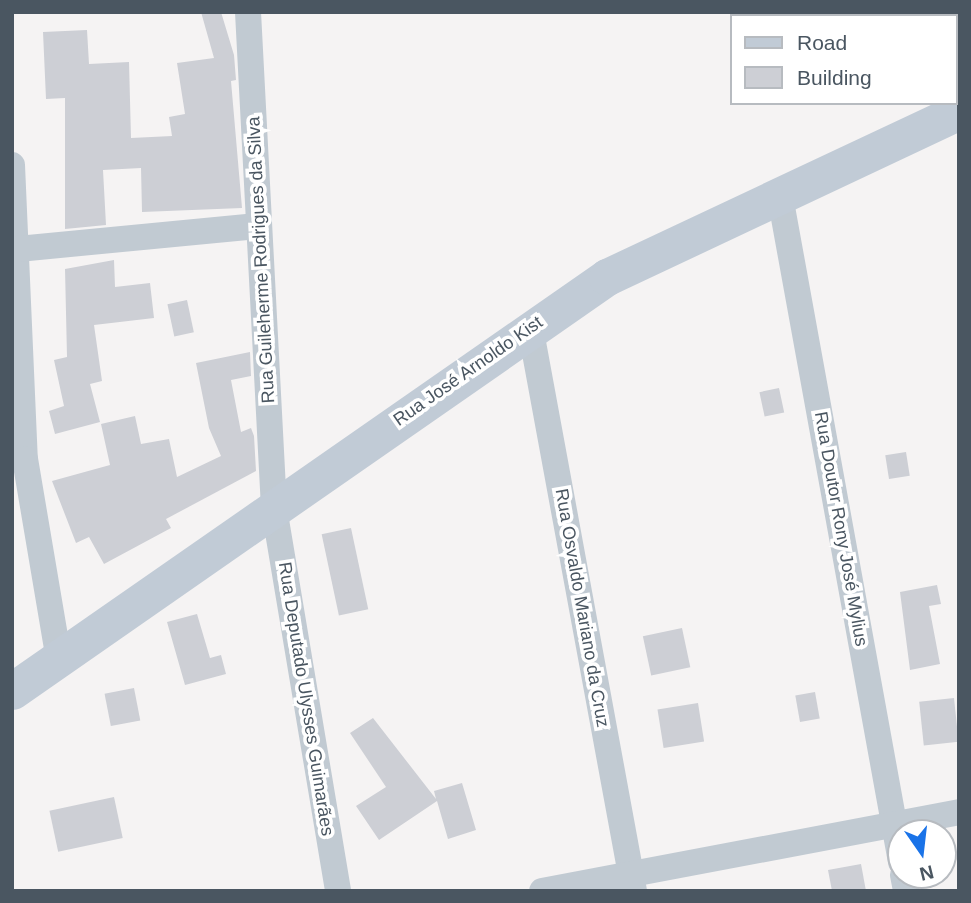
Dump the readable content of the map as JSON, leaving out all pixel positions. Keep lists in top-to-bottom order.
{
  "streets": {
    "street": [
      "Rua Guileherme Rodrigues da Silva",
      "Rua José Arnoldo Kist",
      "Rua Doutor Rony José Mylius",
      "Rua Osvaldo Mariano da Cruz",
      "Rua Deputado Ulysses Guimarães"
    ]
  },
  "crossings": [
    ["Rua Guileherme Rodrigues da Silva", "Rua José Arnoldo Kist"],
    ["Rua Guileherme Rodrigues da Silva", "Rua Deputado Ulysses Guimarães"],
    ["Rua José Arnoldo Kist", "Rua Doutor Rony José Mylius"],
    ["Rua José Arnoldo Kist", "Rua Osvaldo Mariano da Cruz"],
    ["Rua José Arnoldo Kist", "Rua Deputado Ulysses Guimarães"]
  ],
  "legend": ["Road", "Building"],
  "north": "bottom"
}
